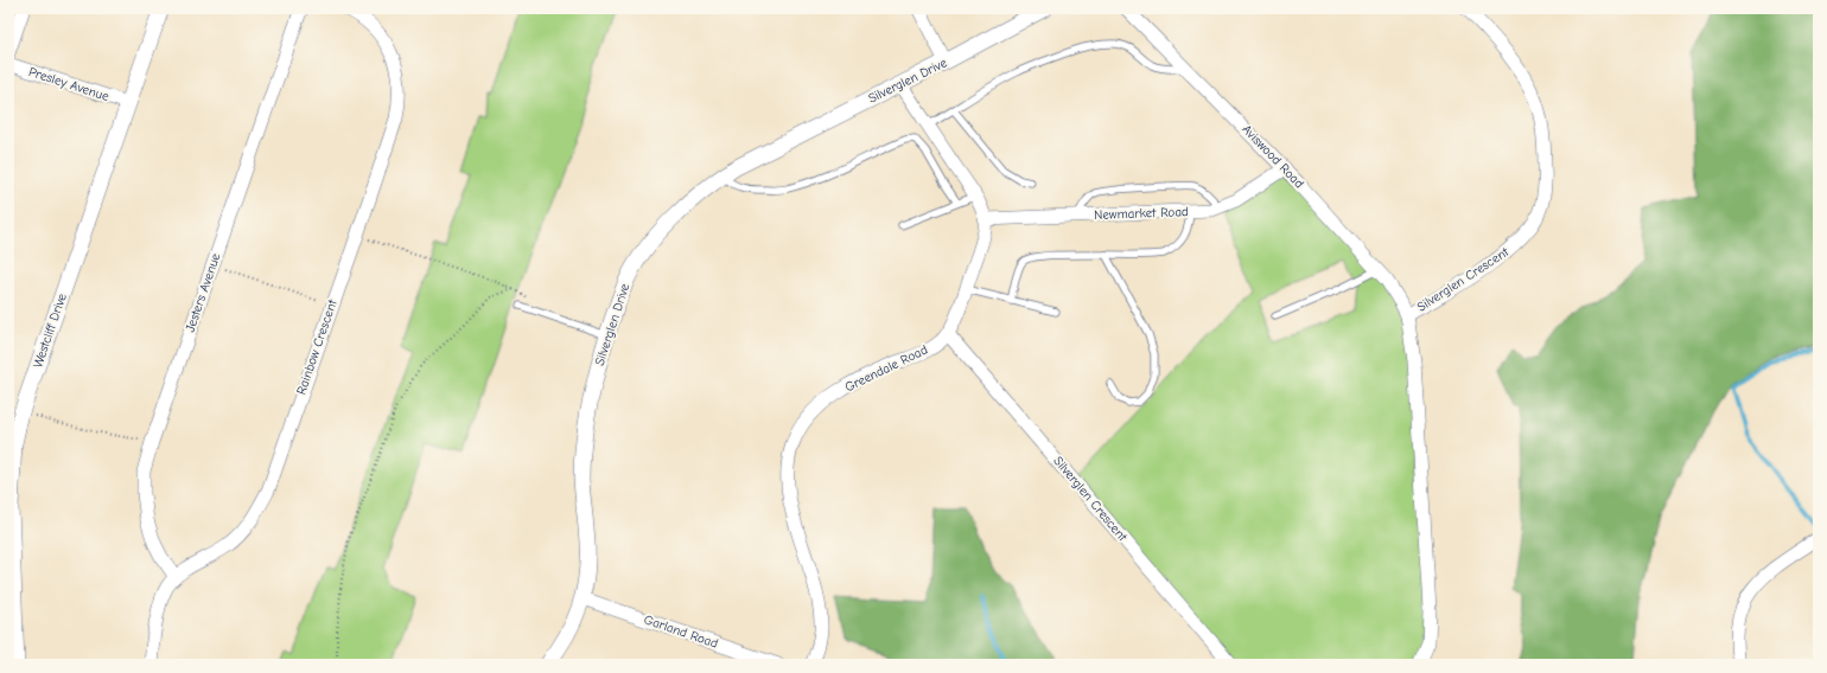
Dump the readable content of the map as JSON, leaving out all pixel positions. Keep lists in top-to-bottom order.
{
  "streets": {
    "street": [
      "Silverglen Drive",
      "Presley Avenue",
      "Aviswood Road",
      "Newmarket Road",
      "Silverglen Crescent",
      "Jesters Avenue",
      "Westcliff Drive",
      "Rainbow Crescent",
      "Greendale Road",
      "Garland Road"
    ]
  },
  "crossings": [
    ["Silverglen Drive", "Garland Road"],
    ["Presley Avenue", "Westcliff Drive"],
    ["Aviswood Road", "Newmarket Road"],
    ["Aviswood Road", "Silverglen Crescent"],
    ["Silverglen Crescent", "Greendale Road"],
    ["Jesters Avenue", "Rainbow Crescent"]
  ]
}
